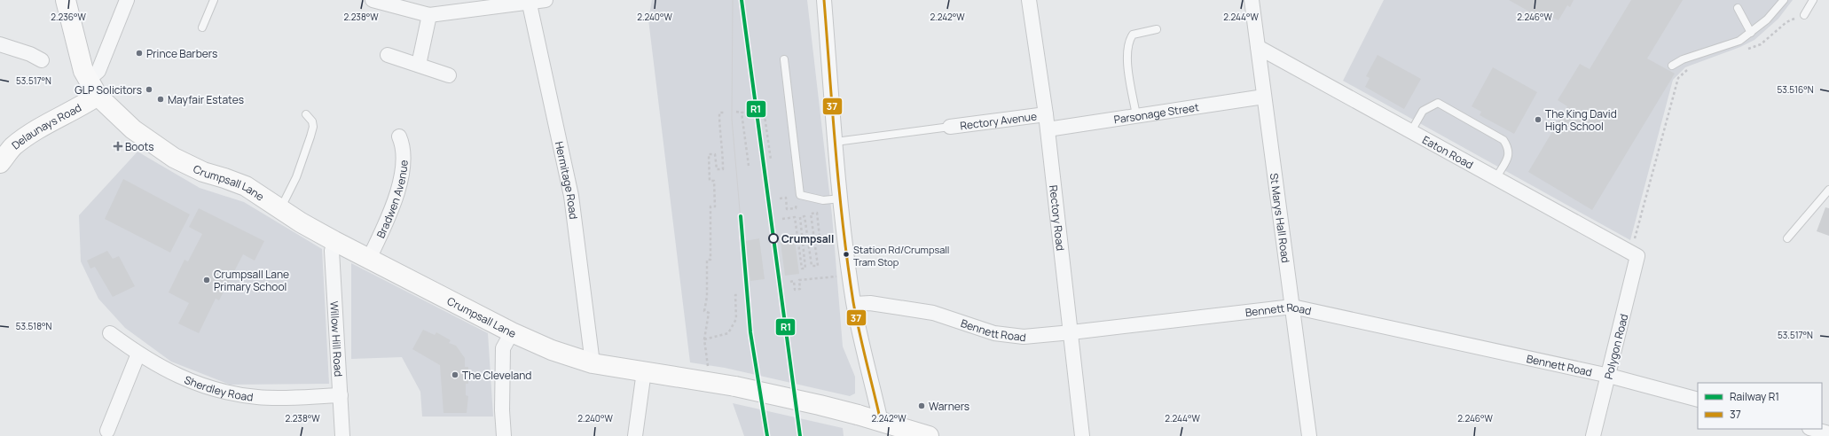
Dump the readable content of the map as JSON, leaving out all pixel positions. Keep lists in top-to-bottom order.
{
  "streets": {
    "street": [
      "Parsonage Street",
      "Rectory Avenue",
      "Delaunays Road",
      "Eaton Road",
      "Hermitage Road",
      "Crumpsall Lane",
      "Bradwen Avenue",
      "Rectory Road",
      "St Marys Hall Road",
      "Bennett Road",
      "Willow Hill Road",
      "Polygon Road",
      "Sherdley Road"
    ]
  },
  "crossings": [
    ["Parsonage Street", "Rectory Road"],
    ["Parsonage Street", "St Marys Hall Road"],
    ["Rectory Avenue", "Rectory Road"],
    ["Delaunays Road", "Crumpsall Lane"],
    ["Eaton Road", "St Marys Hall Road"],
    ["Eaton Road", "Polygon Road"],
    ["Hermitage Road", "Crumpsall Lane"],
    ["Crumpsall Lane", "Bradwen Avenue"],
    ["Crumpsall Lane", "Willow Hill Road"],
    ["Rectory Road", "Bennett Road"],
    ["St Marys Hall Road", "Bennett Road"],
    ["Bennett Road", "Polygon Road"],
    ["Willow Hill Road", "Sherdley Road"]
  ],
  "places": {
    "other": [
      "Prince Barbers",
      "GLP Solicitors",
      "Mayfair Estates",
      "The King David High School",
      "Crumpsall",
      "Station Rd/Crumpsall Tram Stop",
      "Crumpsall Lane Primary School",
      "The Cleveland",
      "Warners"
    ],
    "health": ["Boots"]
  },
  "lines": ["rail line R1", "transit line 37"],
  "legend": ["Railway R1", "37"],
  "coordinates": [
    "2.236°W",
    "2.238°W",
    "2.240°W",
    "2.242°W",
    "2.244°W",
    "2.246°W",
    "53.517°N",
    "53.516°N",
    "53.518°N"
  ]
}
